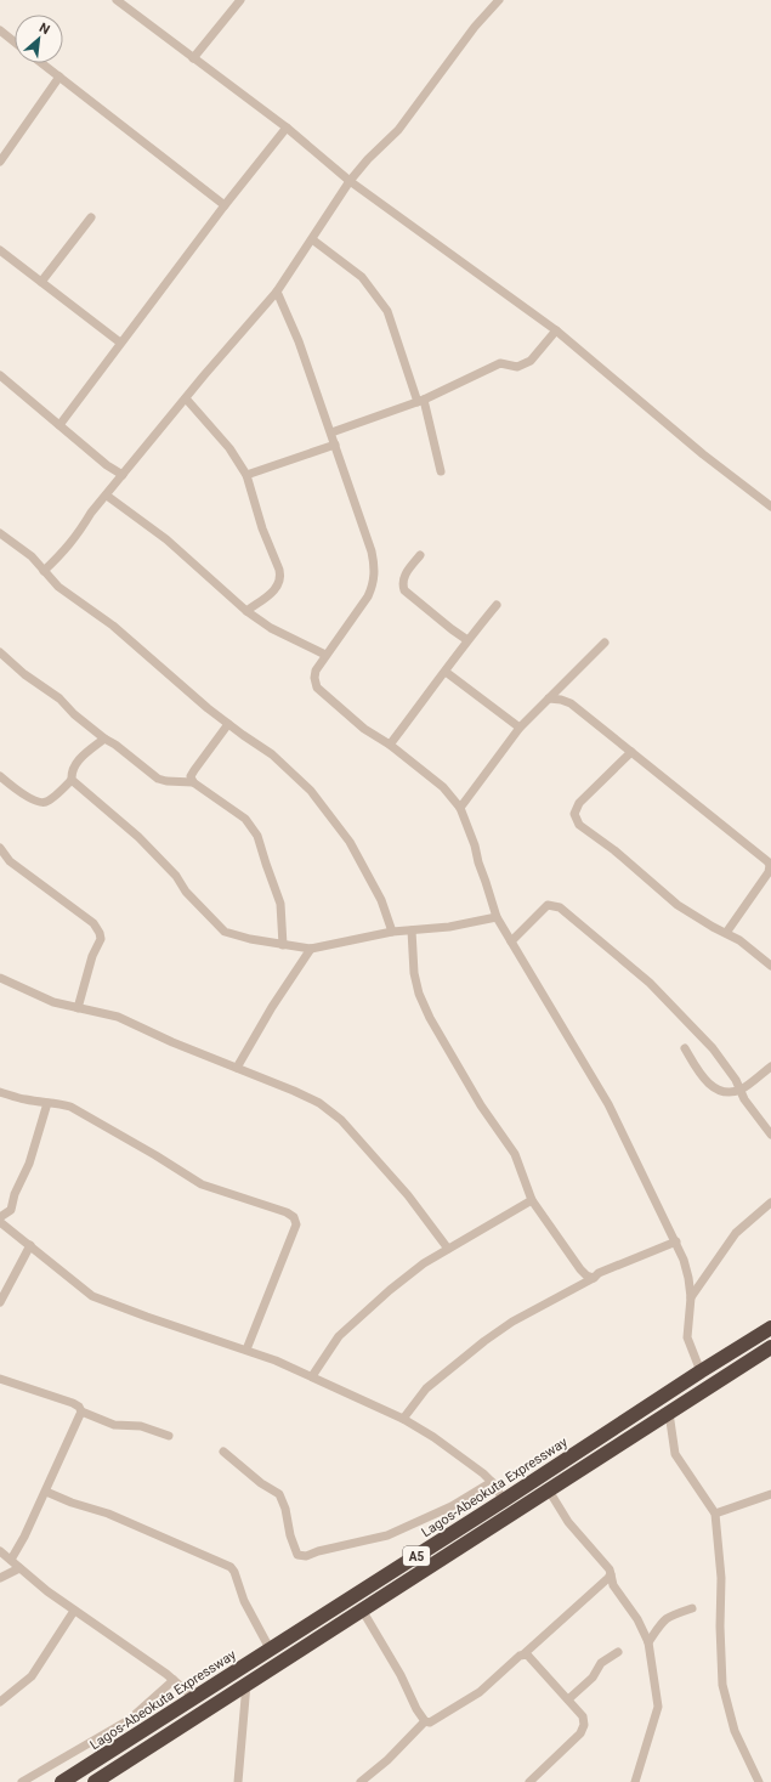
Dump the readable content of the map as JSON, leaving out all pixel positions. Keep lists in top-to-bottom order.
{
  "streets": {
    "highway": ["Lagos-Abeokuta Expressway", "A5"]
  },
  "north": "top right"
}
